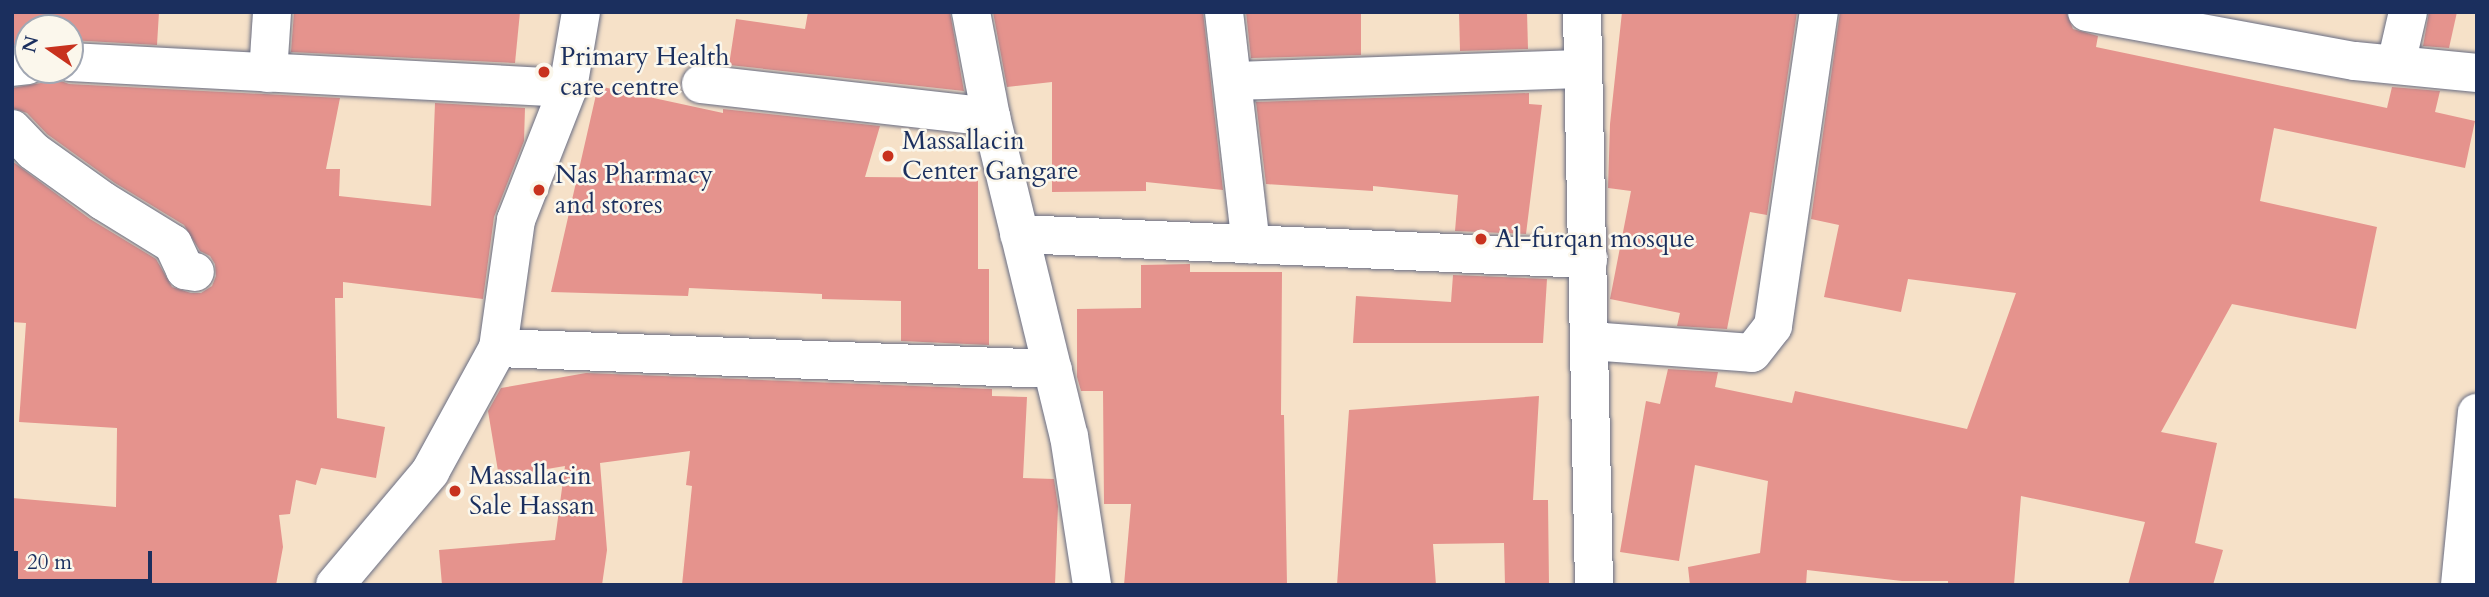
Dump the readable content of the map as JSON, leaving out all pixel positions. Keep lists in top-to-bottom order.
{
  "places": [
    "Primary Health care centre",
    "Massallacin Center Gangare",
    "Nas Pharmacy and stores",
    "Al-furqan mosque",
    "Massallacin Sale Hassan"
  ],
  "scale_bar": "20 m",
  "north": "left"
}
